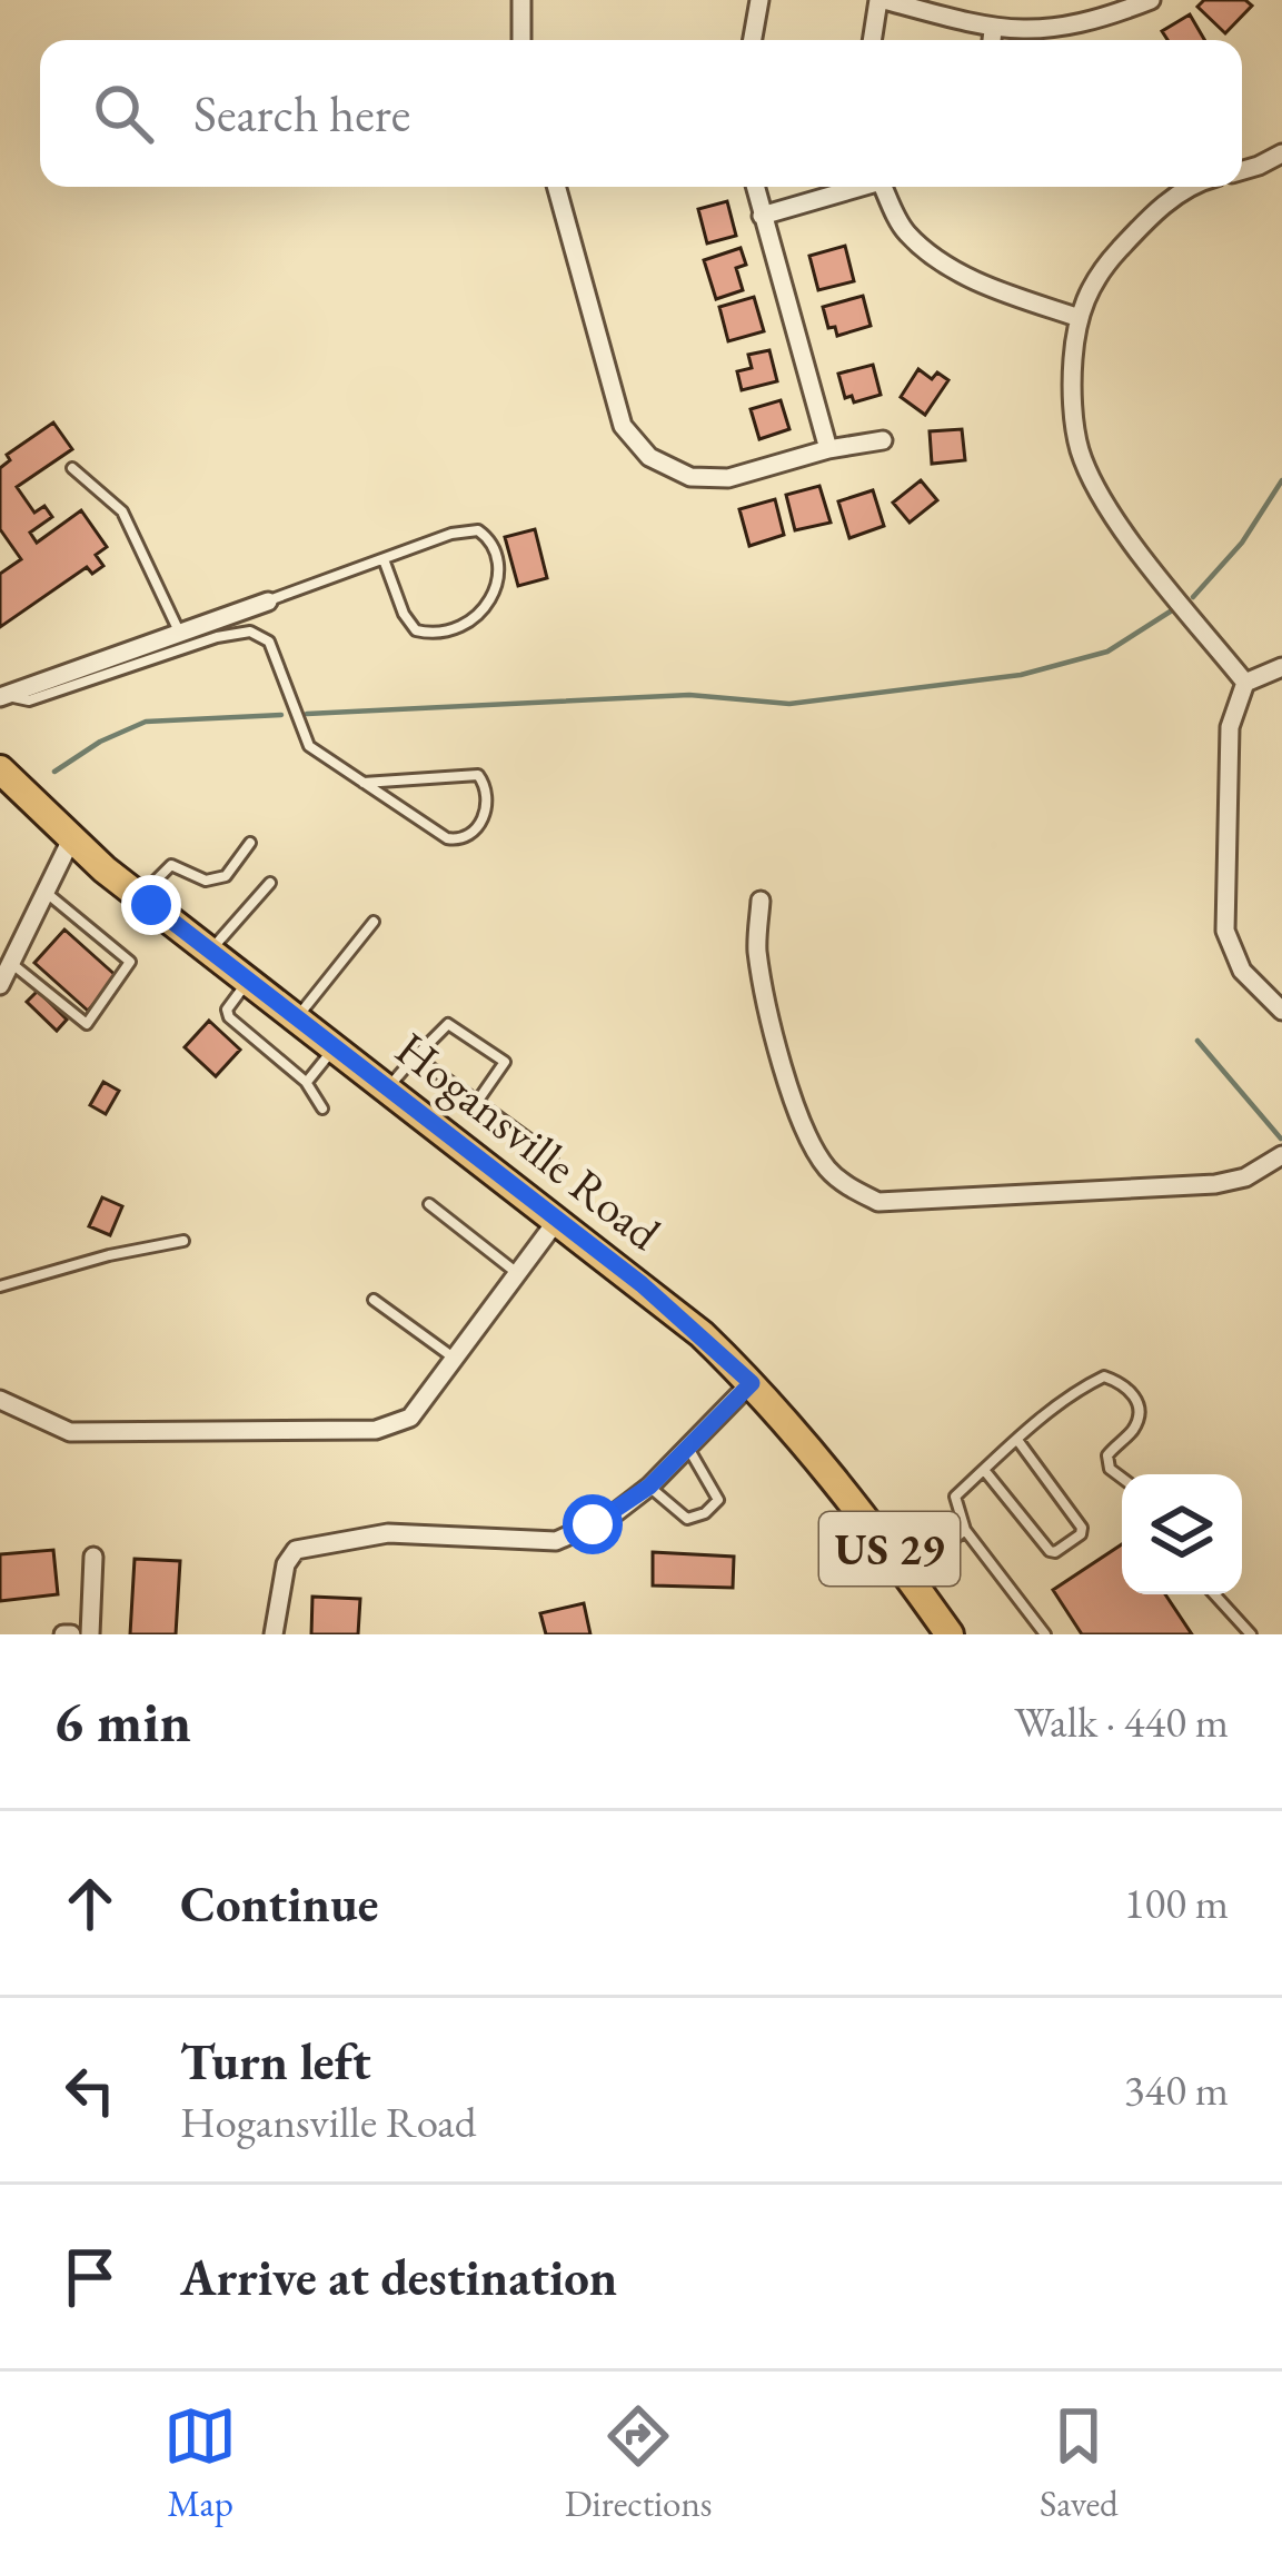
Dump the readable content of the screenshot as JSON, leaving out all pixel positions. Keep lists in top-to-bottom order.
{
  "streets": {
    "main road": ["Hogansville Road", "US 29"]
  },
  "page": {
    "search": "Search here",
    "heading": ["6 min", "Walk · 440 m"],
    "list": [
      ["Continue", "100 m"],
      ["Turn left", "Hogansville Road", "340 m"],
      "Arrive at destination"
    ],
    "nav": ["Map", "Directions", "Saved"]
  }
}
